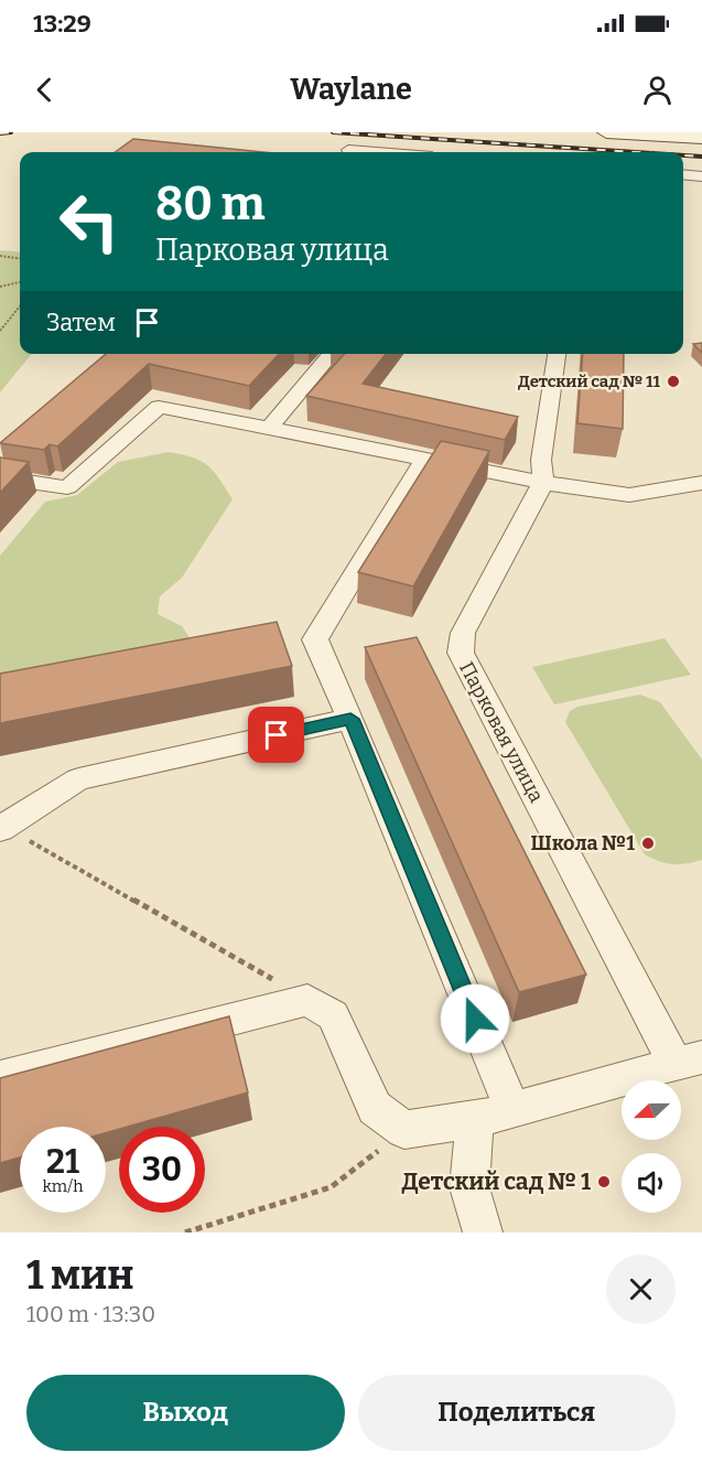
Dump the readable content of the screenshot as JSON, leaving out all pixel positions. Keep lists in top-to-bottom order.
{
  "streets": {
    "street": ["Парковая улица"]
  },
  "places": ["Детский сад № 11", "Школа №1", "Детский сад № 1"],
  "north": "left",
  "page": {
    "status": "13:29",
    "header": "Waylane",
    "turn": ["80 m", "Парковая улица"],
    "then": "Затем",
    "speed": "21 km/h",
    "limit": "30",
    "heading": ["1 мин", "100 m · 13:30"],
    "buttons": ["Выход", "Поделиться"]
  }
}
